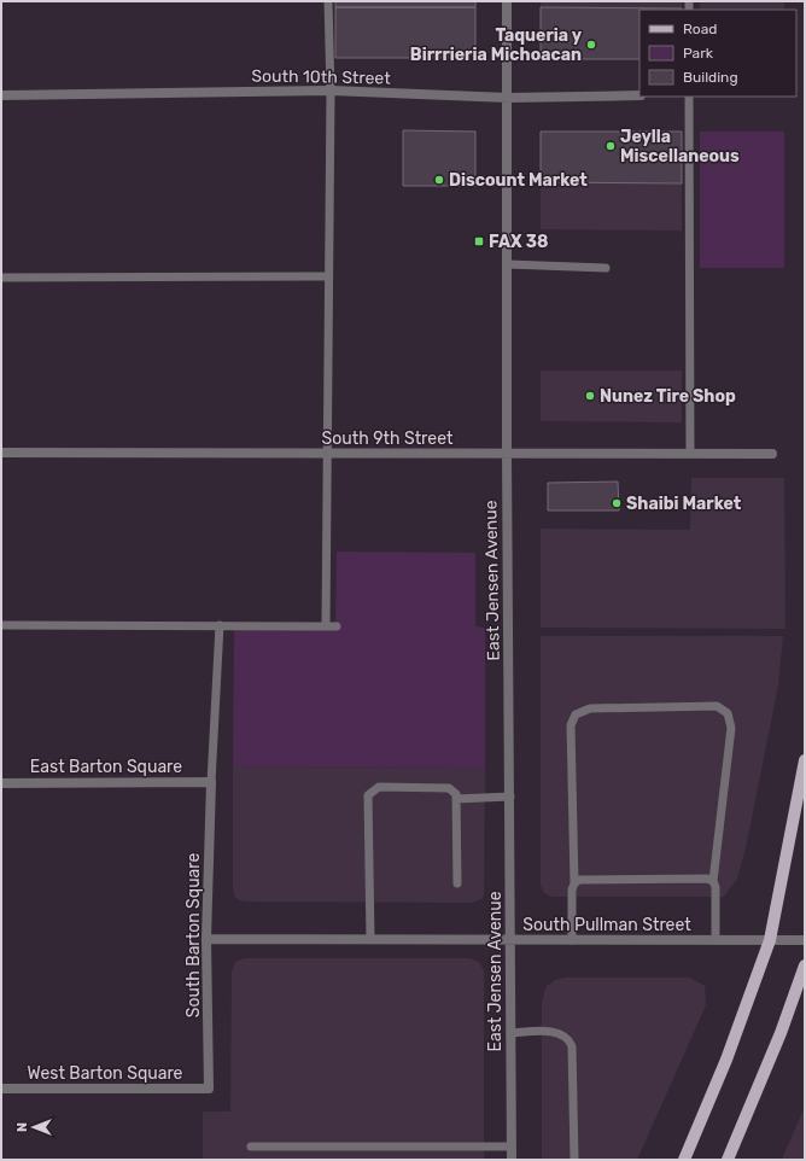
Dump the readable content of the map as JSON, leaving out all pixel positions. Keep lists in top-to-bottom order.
{
  "streets": {
    "street": [
      "South 10th Street",
      "South 9th Street",
      "East Jensen Avenue",
      "East Barton Square",
      "South Pullman Street",
      "South Barton Square",
      "West Barton Square"
    ]
  },
  "crossings": [
    ["South 10th Street", "East Jensen Avenue"],
    ["South 9th Street", "East Jensen Avenue"],
    ["East Jensen Avenue", "South Pullman Street"],
    ["East Barton Square", "South Barton Square"],
    ["South Pullman Street", "South Barton Square"],
    ["South Barton Square", "West Barton Square"]
  ],
  "places": {
    "other": [
      "Taqueria y Birrrieria Michoacan",
      "Jeylla Miscellaneous",
      "Discount Market",
      "Nunez Tire Shop",
      "Shaibi Market"
    ],
    "transit": ["FAX 38"]
  },
  "legend": ["Road", "Park", "Building"],
  "north": "left"
}
